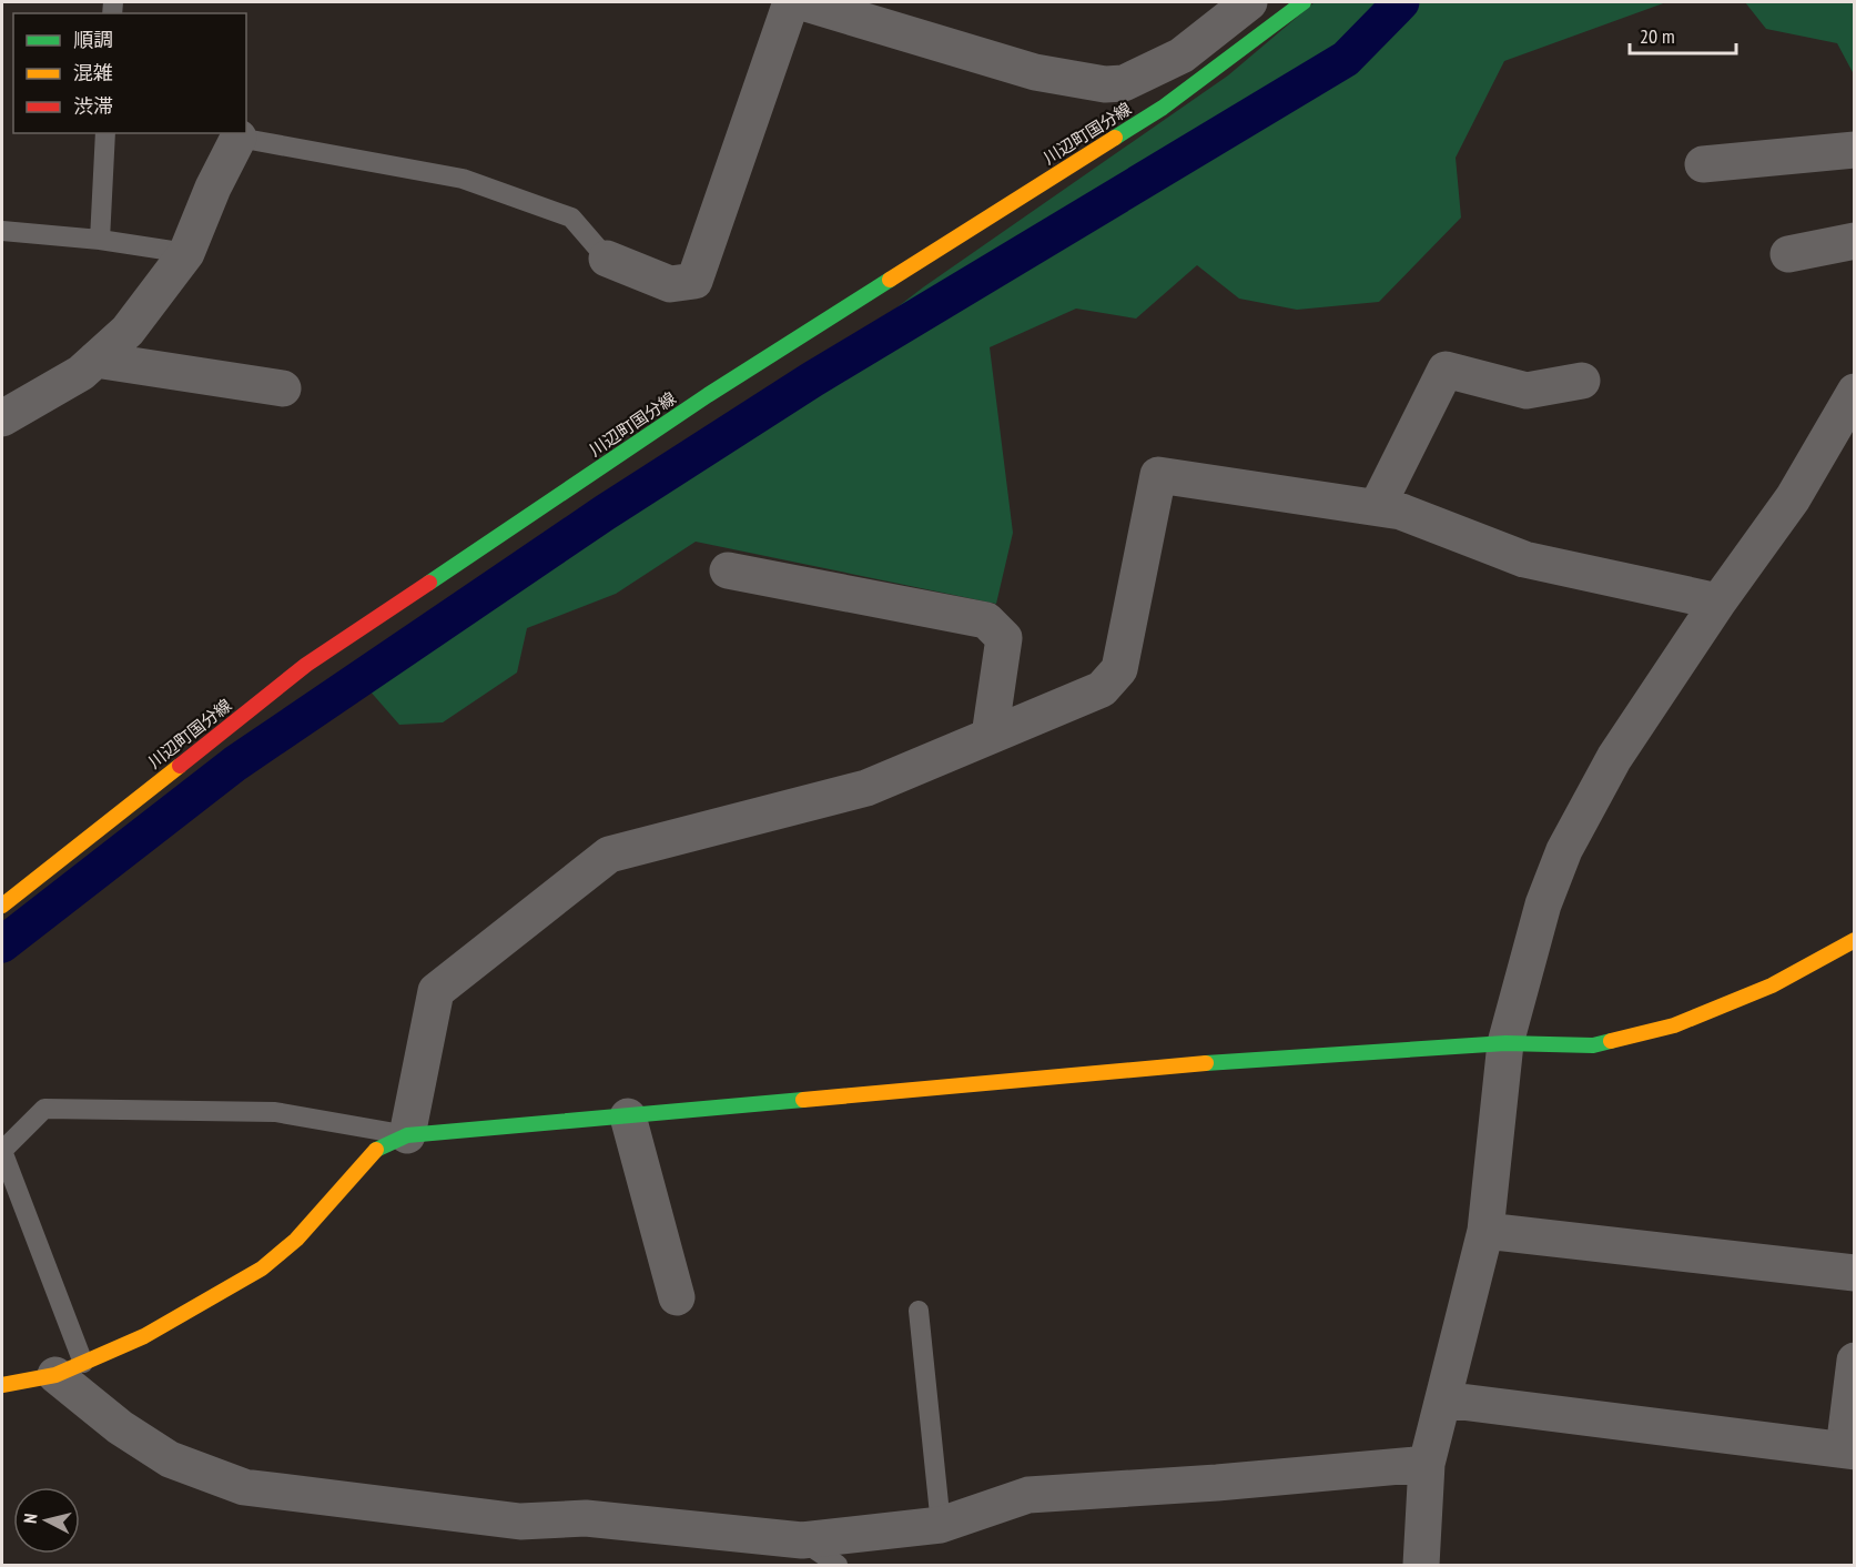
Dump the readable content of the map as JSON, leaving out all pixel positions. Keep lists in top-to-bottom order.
{
  "streets": {
    "street": ["川辺町国分線"]
  },
  "legend": ["順調", "混雑", "渋滞"],
  "scale_bar": "20 m",
  "north": "left"
}
